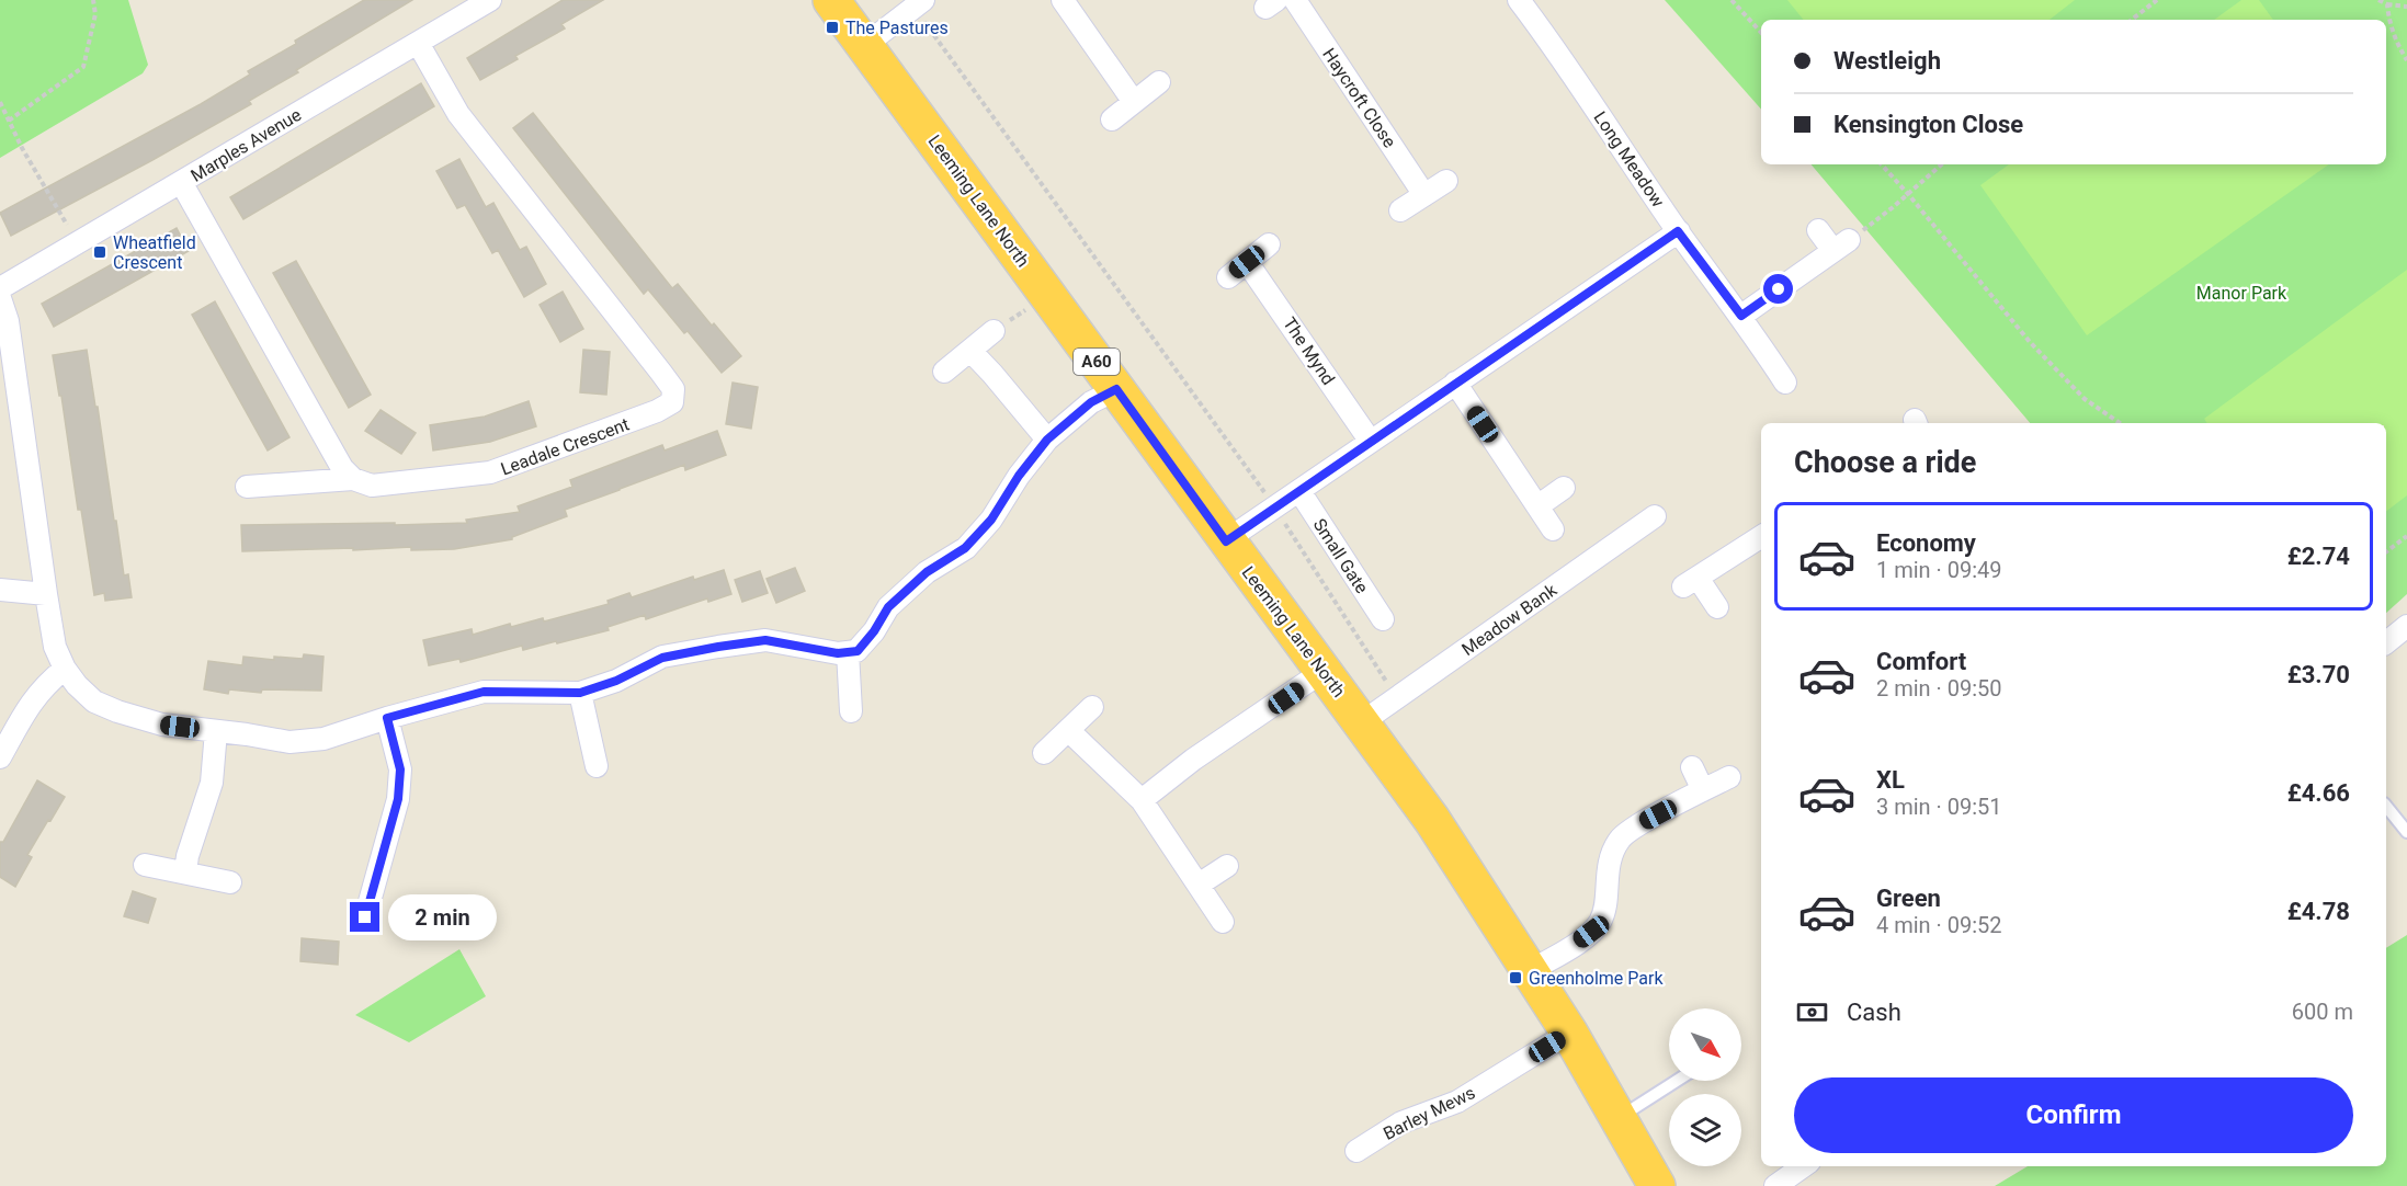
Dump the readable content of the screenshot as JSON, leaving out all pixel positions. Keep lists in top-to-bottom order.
{
  "streets": {
    "highway": ["Leeming Lane North", "A60"],
    "street": [
      "Haycroft Close",
      "Marples Avenue",
      "Long Meadow",
      "The Mynd",
      "Leadale Crescent",
      "Small Gate",
      "Meadow Bank",
      "Barley Mews"
    ]
  },
  "crossings": [
    ["Marples Avenue", "Leadale Crescent"],
    ["Leeming Lane North", "Meadow Bank"],
    ["Leeming Lane North", "Barley Mews"]
  ],
  "parks": ["Manor Park"],
  "places": {
    "transit": ["The Pastures", "Wheatfield Crescent", "Greenholme Park"]
  },
  "north": "bottom right",
  "page": {
    "banner": ["Westleigh", "Kensington Close"],
    "heading": "Choose a ride",
    "list": [
      {
        "name": "Economy",
        "note": "1 min · 09:49",
        "value": "£2.74"
      },
      {
        "name": "Comfort",
        "note": "2 min · 09:50",
        "value": "£3.70"
      },
      {
        "name": "XL",
        "note": "3 min · 09:51",
        "value": "£4.66"
      },
      {
        "name": "Green",
        "note": "4 min · 09:52",
        "value": "£4.78"
      }
    ],
    "bubble": "2 min",
    "pay": ["Cash", "600 m"],
    "buttons": "Confirm"
  }
}
